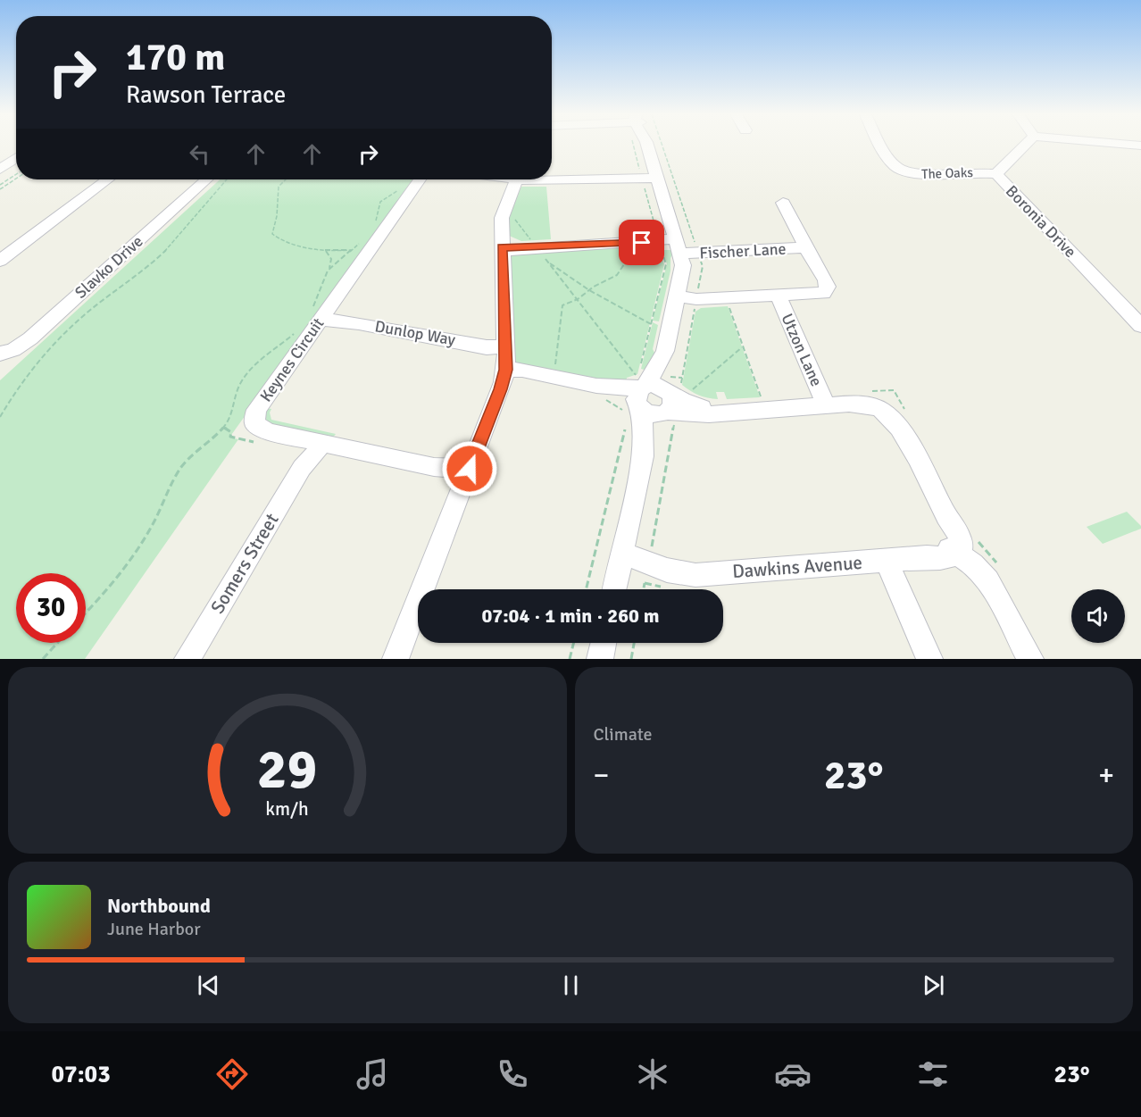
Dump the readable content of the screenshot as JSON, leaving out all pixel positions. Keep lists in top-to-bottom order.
{
  "streets": {
    "street": [
      "The Oaks",
      "Boronia Drive",
      "Fischer Lane",
      "Slavko Drive",
      "Dunlop Way",
      "Utzon Lane",
      "Keynes Circuit",
      "Somers Street",
      "Dawkins Avenue"
    ]
  },
  "crossings": [
    ["The Oaks", "Boronia Drive"],
    ["Dunlop Way", "Keynes Circuit"],
    ["Keynes Circuit", "Somers Street"]
  ],
  "page": {
    "turn": ["170 m", "Rawson Terrace"],
    "limit": "30",
    "trip": "07:04 · 1 min · 260 m",
    "tile": "Climate",
    "heat": ["−", "23°", "+"],
    "song": ["Northbound", "June Harbor"],
    "tabs": ["07:03", "23°"],
    "gauge": ["29", "km/h"]
  }
}
